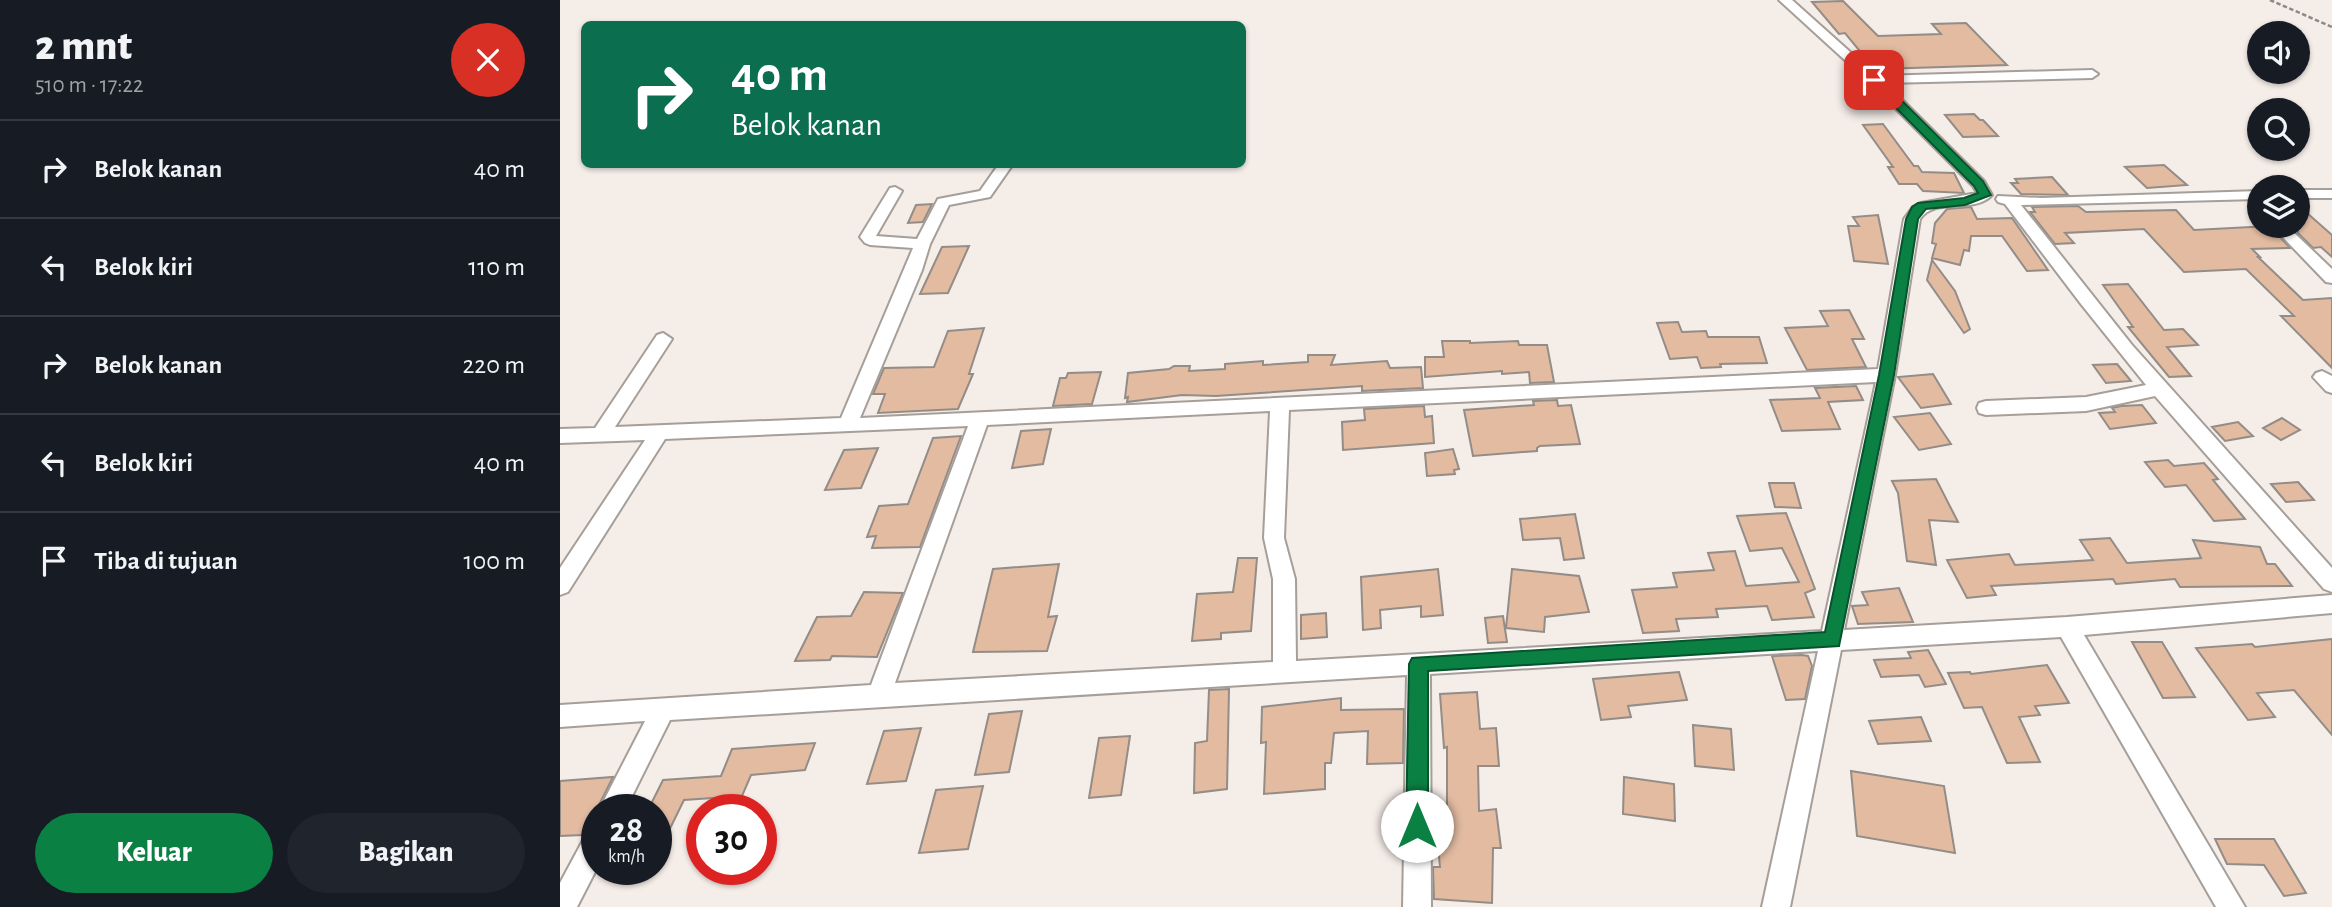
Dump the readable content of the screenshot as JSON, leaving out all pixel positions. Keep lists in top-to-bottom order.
{
  "page": {
    "heading": ["2 mnt", "510 m · 17:22"],
    "turn": ["40 m", "Belok kanan"],
    "list": [
      {
        "name": "Belok kanan",
        "value": "40 m"
      },
      {
        "name": "Belok kiri",
        "value": "110 m"
      },
      {
        "name": "Belok kanan",
        "value": "220 m"
      },
      {
        "name": "Belok kiri",
        "value": "40 m"
      },
      {
        "name": "Tiba di tujuan",
        "value": "100 m"
      }
    ],
    "speed": "28 km/h",
    "limit": "30",
    "buttons": ["Keluar", "Bagikan"]
  }
}
